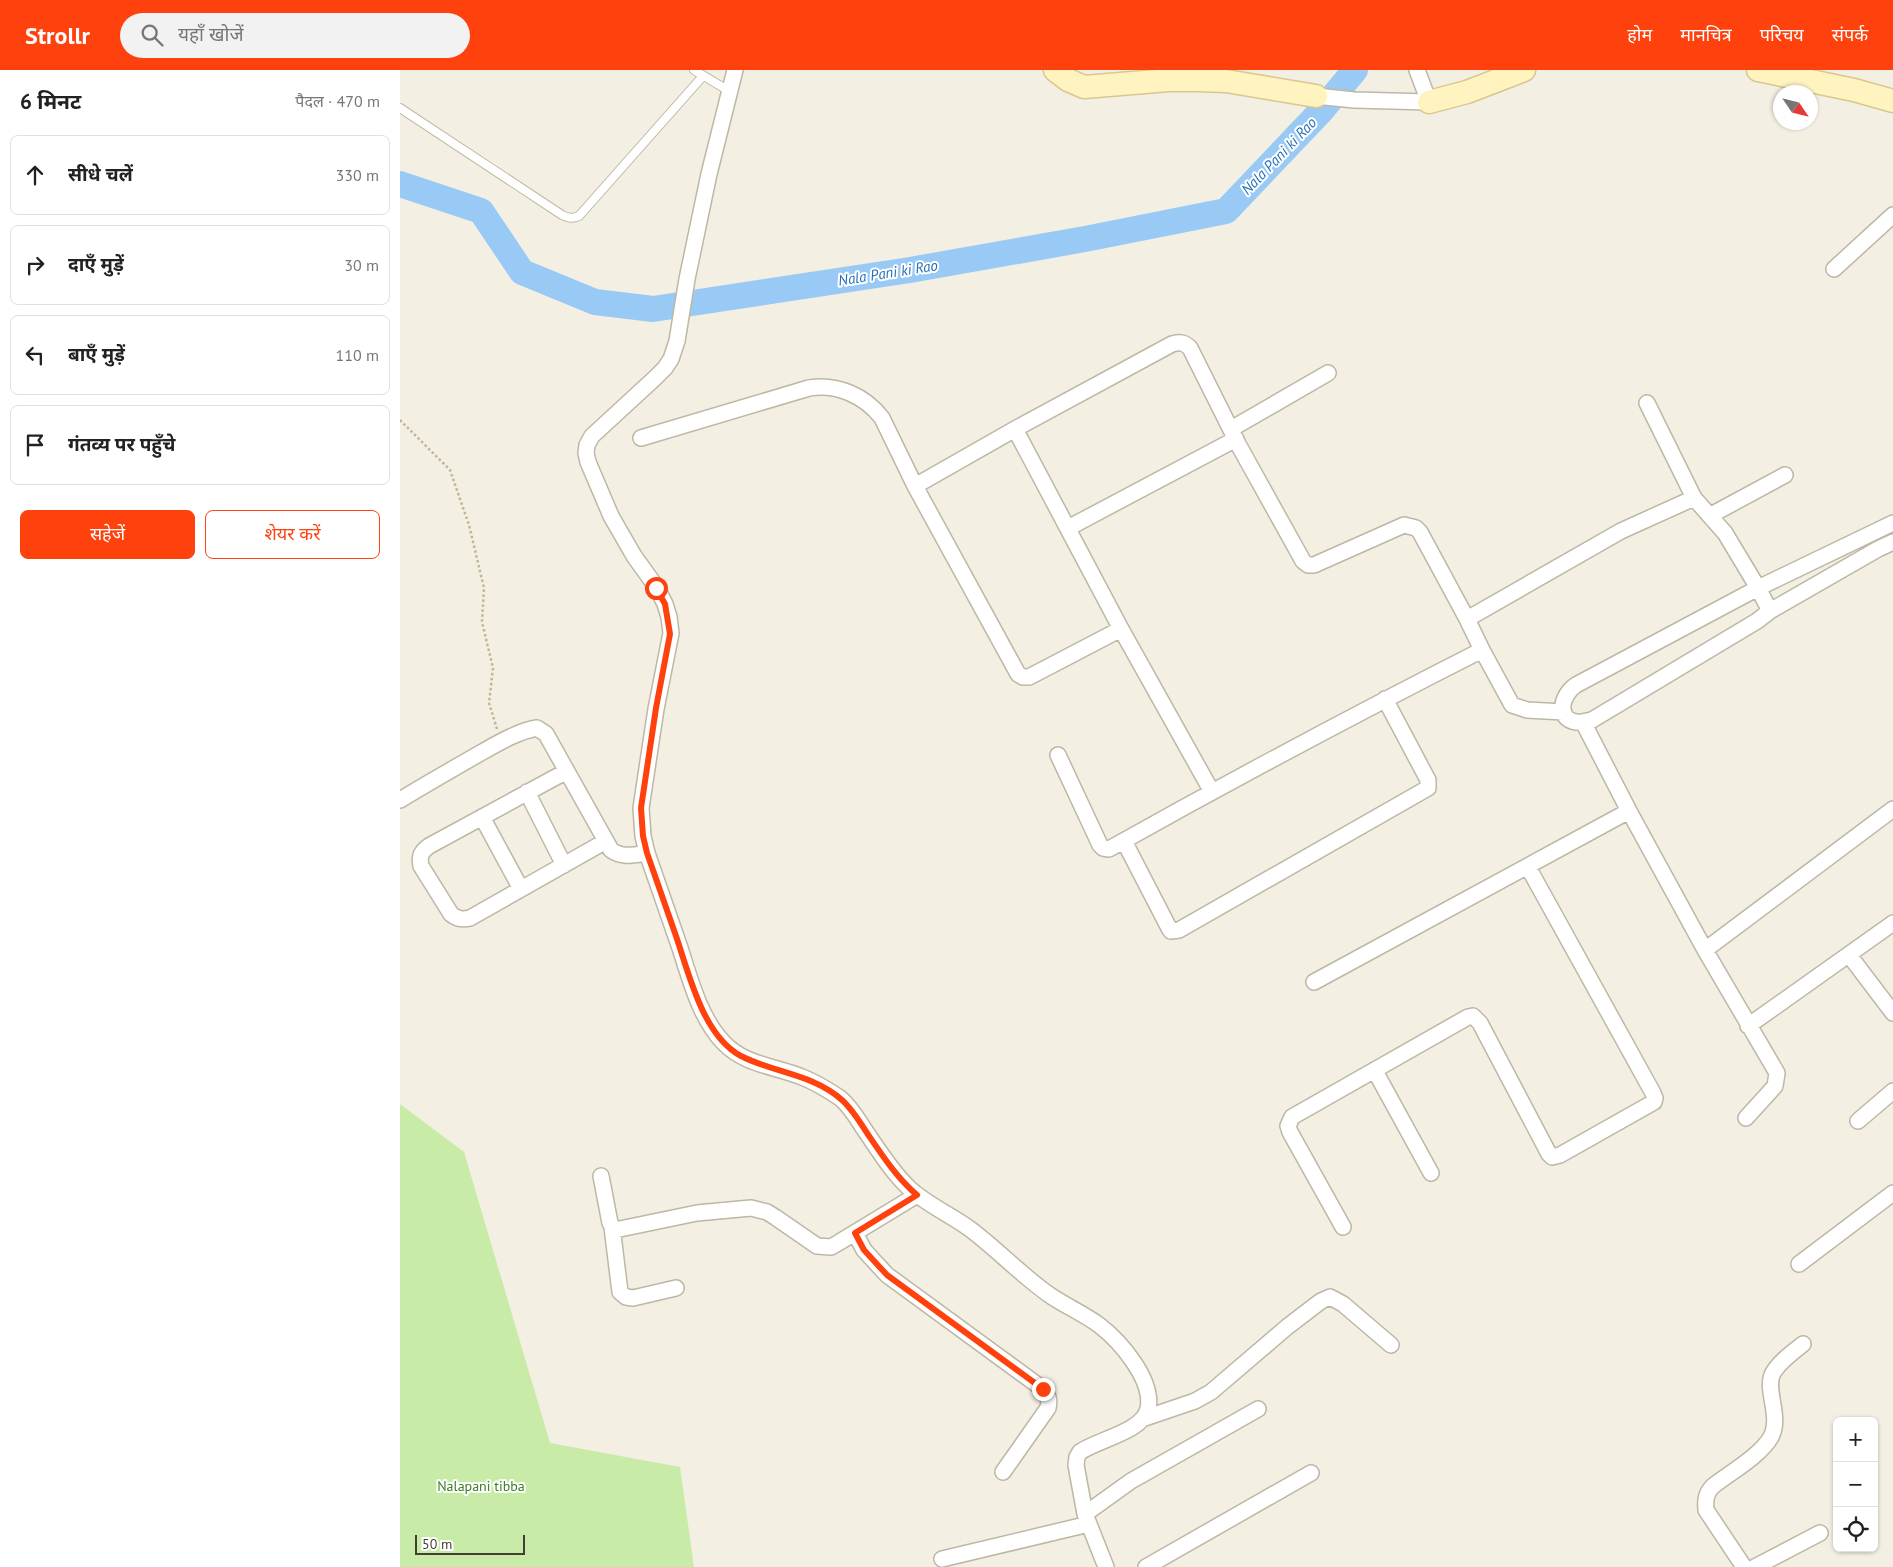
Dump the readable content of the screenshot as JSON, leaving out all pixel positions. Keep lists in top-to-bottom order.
{
  "water": ["Nala Pani ki Rao"],
  "parks": ["Nalapani tibba"],
  "scale_bar": "50 m",
  "north": "bottom right",
  "page": {
    "header": "Strollr",
    "search": "यहाँ खोजें",
    "nav": [
      "होम",
      "मानचित्र",
      "परिचय",
      "संपर्क"
    ],
    "heading": ["6 मिनट", "पैदल · 470 m"],
    "list": [
      ["सीधे चलें", "330 m"],
      ["दाएँ मुड़ें", "30 m"],
      ["बाएँ मुड़ें", "110 m"],
      "गंतव्य पर पहुँचे"
    ],
    "buttons": ["सहेजें", "शेयर करें"],
    "map_buttons": ["+", "−"],
    "scale": "50 m"
  }
}
